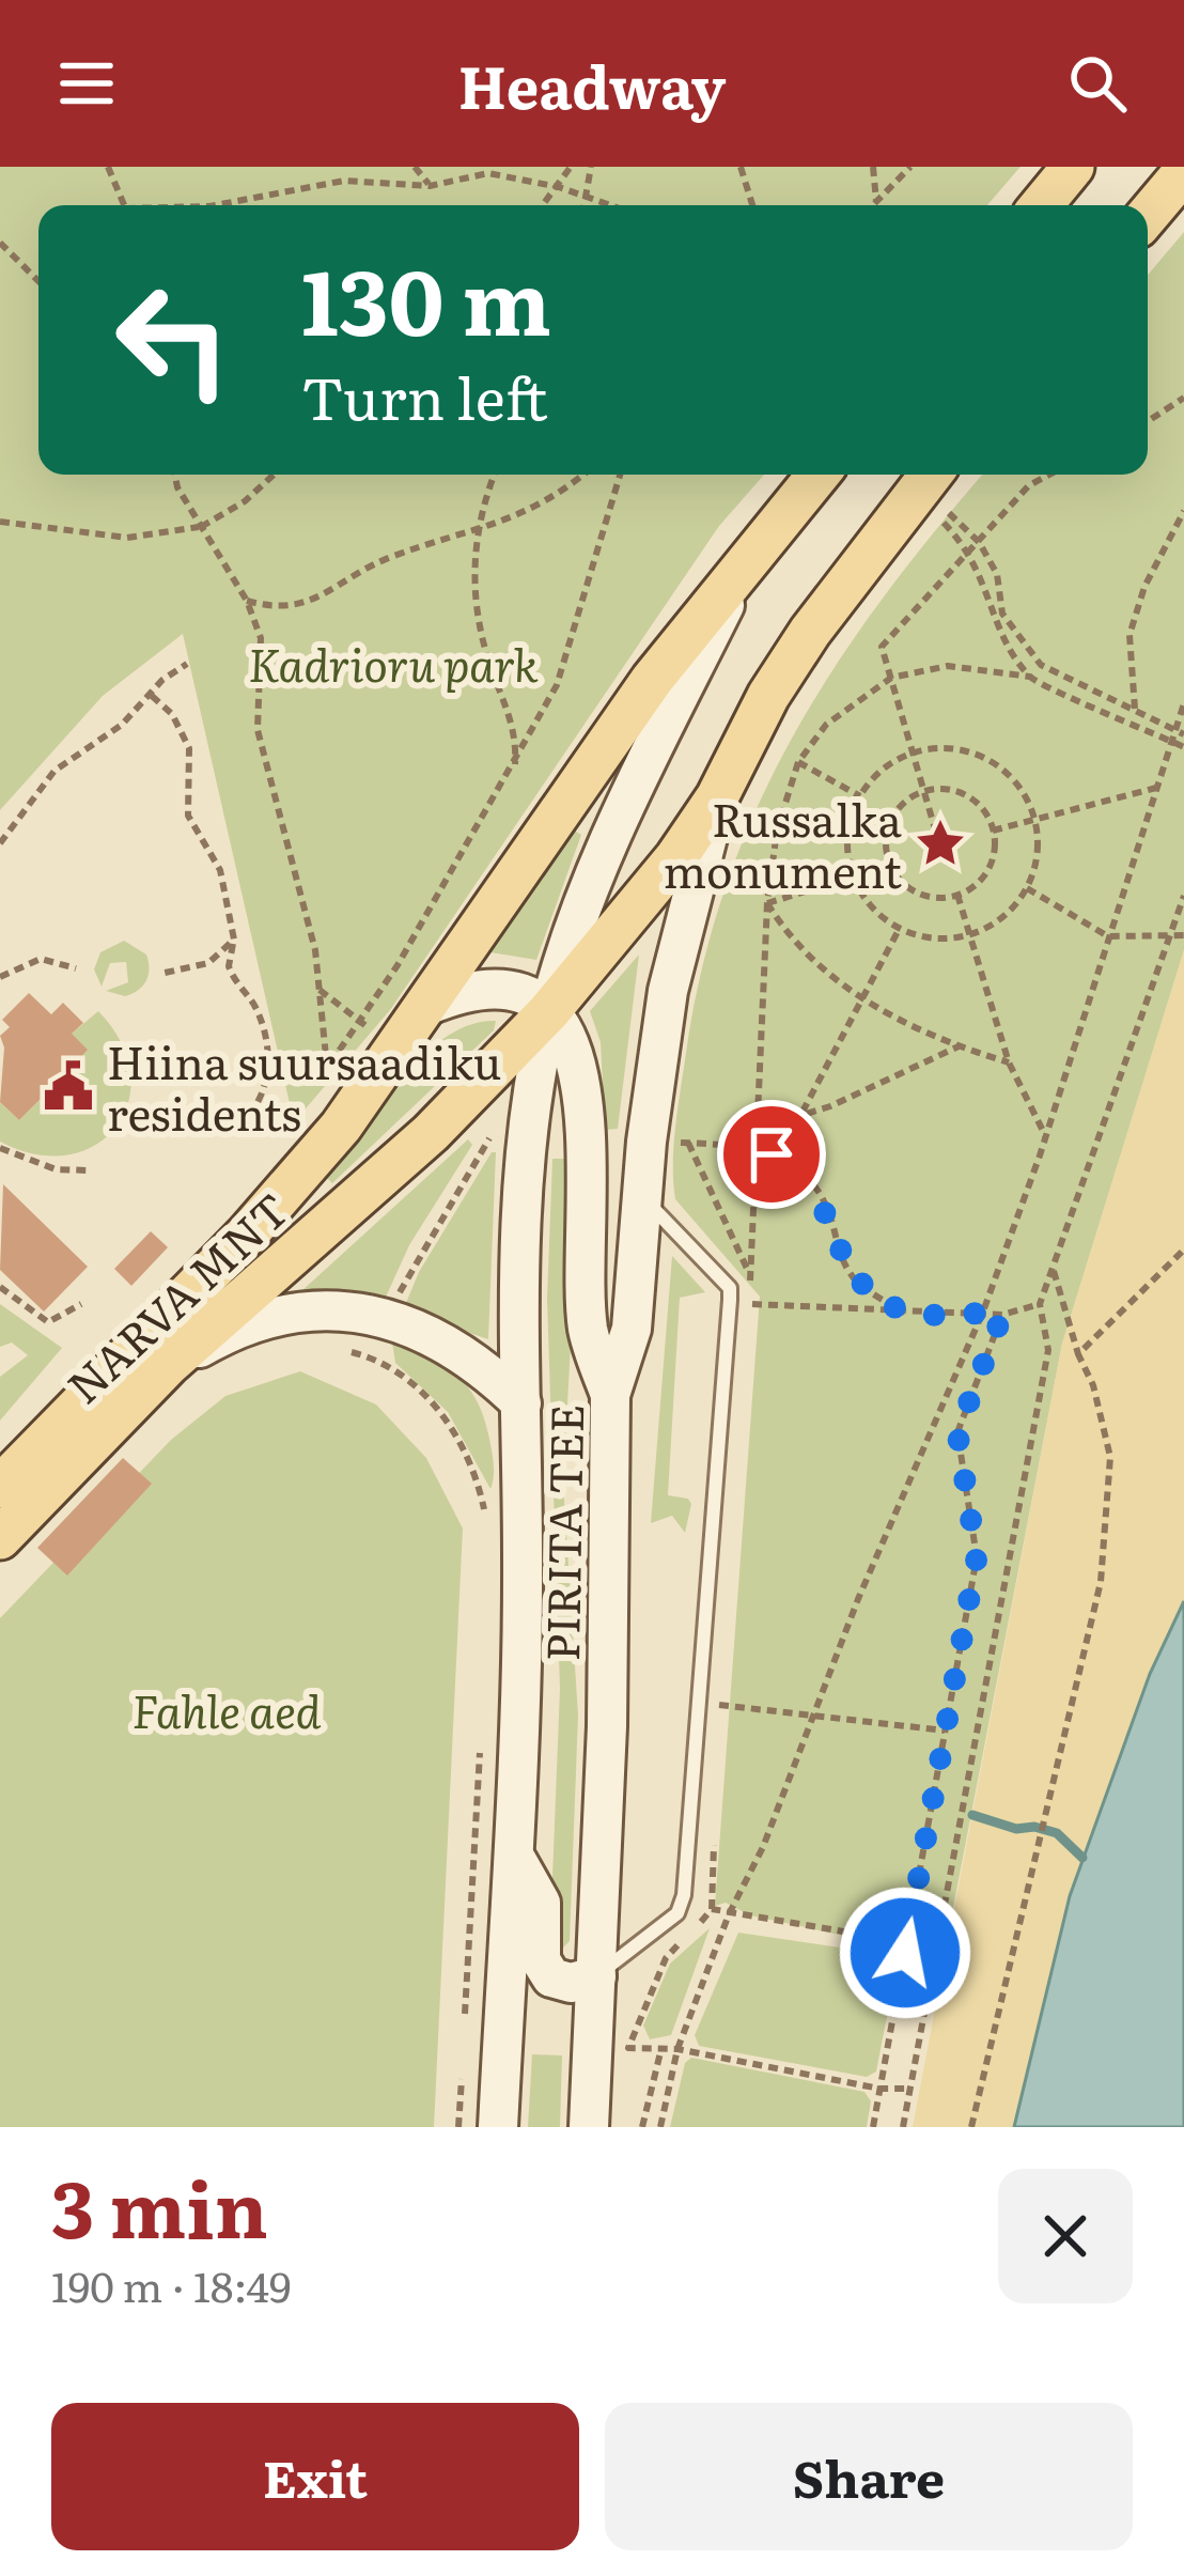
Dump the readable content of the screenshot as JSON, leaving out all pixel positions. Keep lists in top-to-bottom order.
{
  "streets": {
    "main road": ["NARVA MNT", "PIRITA TEE"]
  },
  "crossings": [
    ["NARVA MNT", "PIRITA TEE"]
  ],
  "parks": ["Kadrioru park", "Fahle aed"],
  "places": {
    "place": ["Russalka monument"],
    "public building": ["Hiina suursaadiku residents"]
  },
  "page": {
    "header": "Headway",
    "turn": ["130 m", "Turn left"],
    "heading": ["3 min", "190 m · 18:49"],
    "buttons": ["Exit", "Share"]
  }
}
